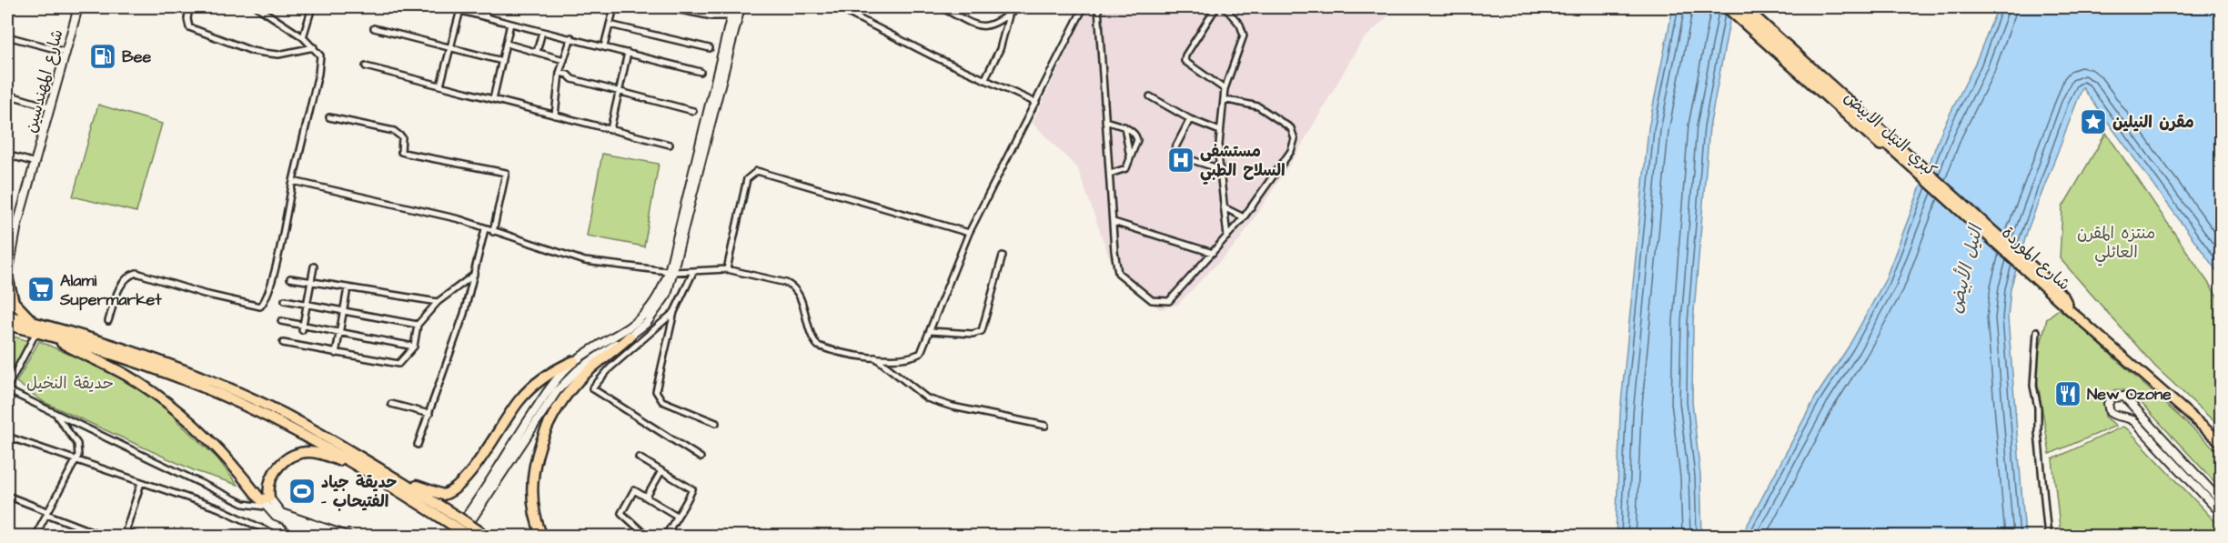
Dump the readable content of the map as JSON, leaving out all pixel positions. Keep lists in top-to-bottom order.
{
  "streets": {
    "main road": ["شارع المهندسين", "كبري النيل الابيض", "شارع الموردة"]
  },
  "crossings": [
    ["كبري النيل الابيض", "شارع الموردة"]
  ],
  "water": ["النيل الأبيض"],
  "parks": ["منتزه المقرن العائلي", "حديقة النخيل"],
  "places": {
    "fuel station": ["Bee"],
    "place": ["مقرن النيلين"],
    "hospital": ["مستشفى السلاح الطبي"],
    "supermarket": ["Alami Supermarket"],
    "restaurant": ["New Ozone"],
    "sports": ["حديقة جياد - الفتيحاب"]
  }
}
